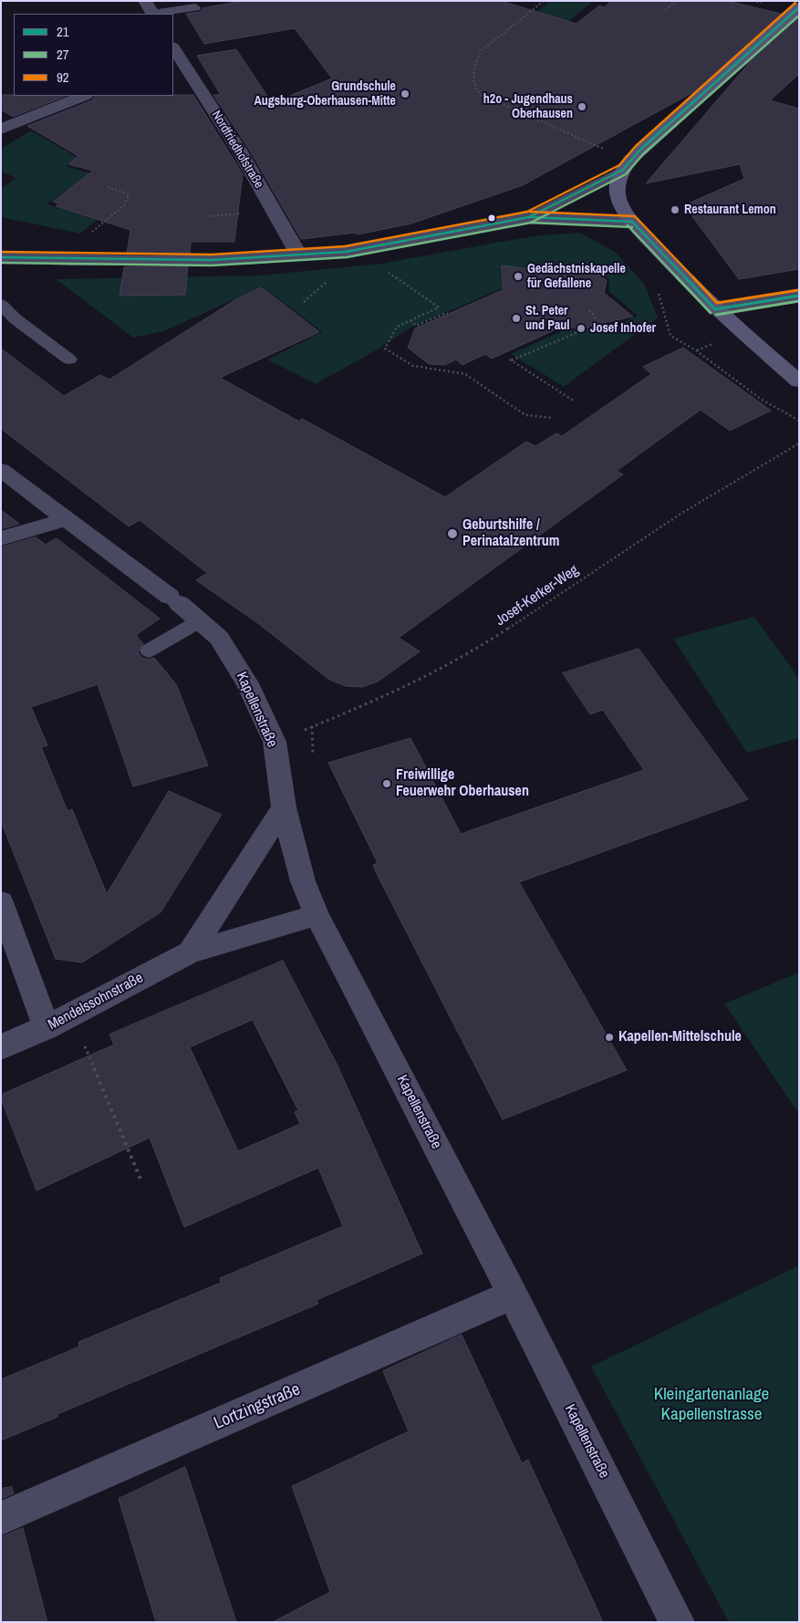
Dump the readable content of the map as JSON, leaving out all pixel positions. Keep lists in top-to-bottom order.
{
  "streets": {
    "street": [
      "Nordfriedhofstraße",
      "Kapellenstraße",
      "Mendelssohnstraße",
      "Lortzingstraße"
    ],
    "path": ["Josef-Kerker-Weg"]
  },
  "crossings": [
    ["Josef-Kerker-Weg", "Kapellenstraße"],
    ["Kapellenstraße", "Mendelssohnstraße"],
    ["Kapellenstraße", "Lortzingstraße"]
  ],
  "parks": ["Kleingartenanlage Kapellenstrasse"],
  "places": [
    "Grundschule Augsburg-Oberhausen-Mitte",
    "h2o - Jugendhaus Oberhausen",
    "Restaurant Lemon",
    "Gedächstniskapelle für Gefallene",
    "St. Peter und Paul",
    "Josef Inhofer",
    "Geburtshilfe / Perinatalzentrum",
    "Freiwillige Feuerwehr Oberhausen",
    "Kapellen-Mittelschule"
  ],
  "lines": ["transit line 92", "transit line 21", "transit line 27"],
  "legend": ["21", "27", "92"]
}
